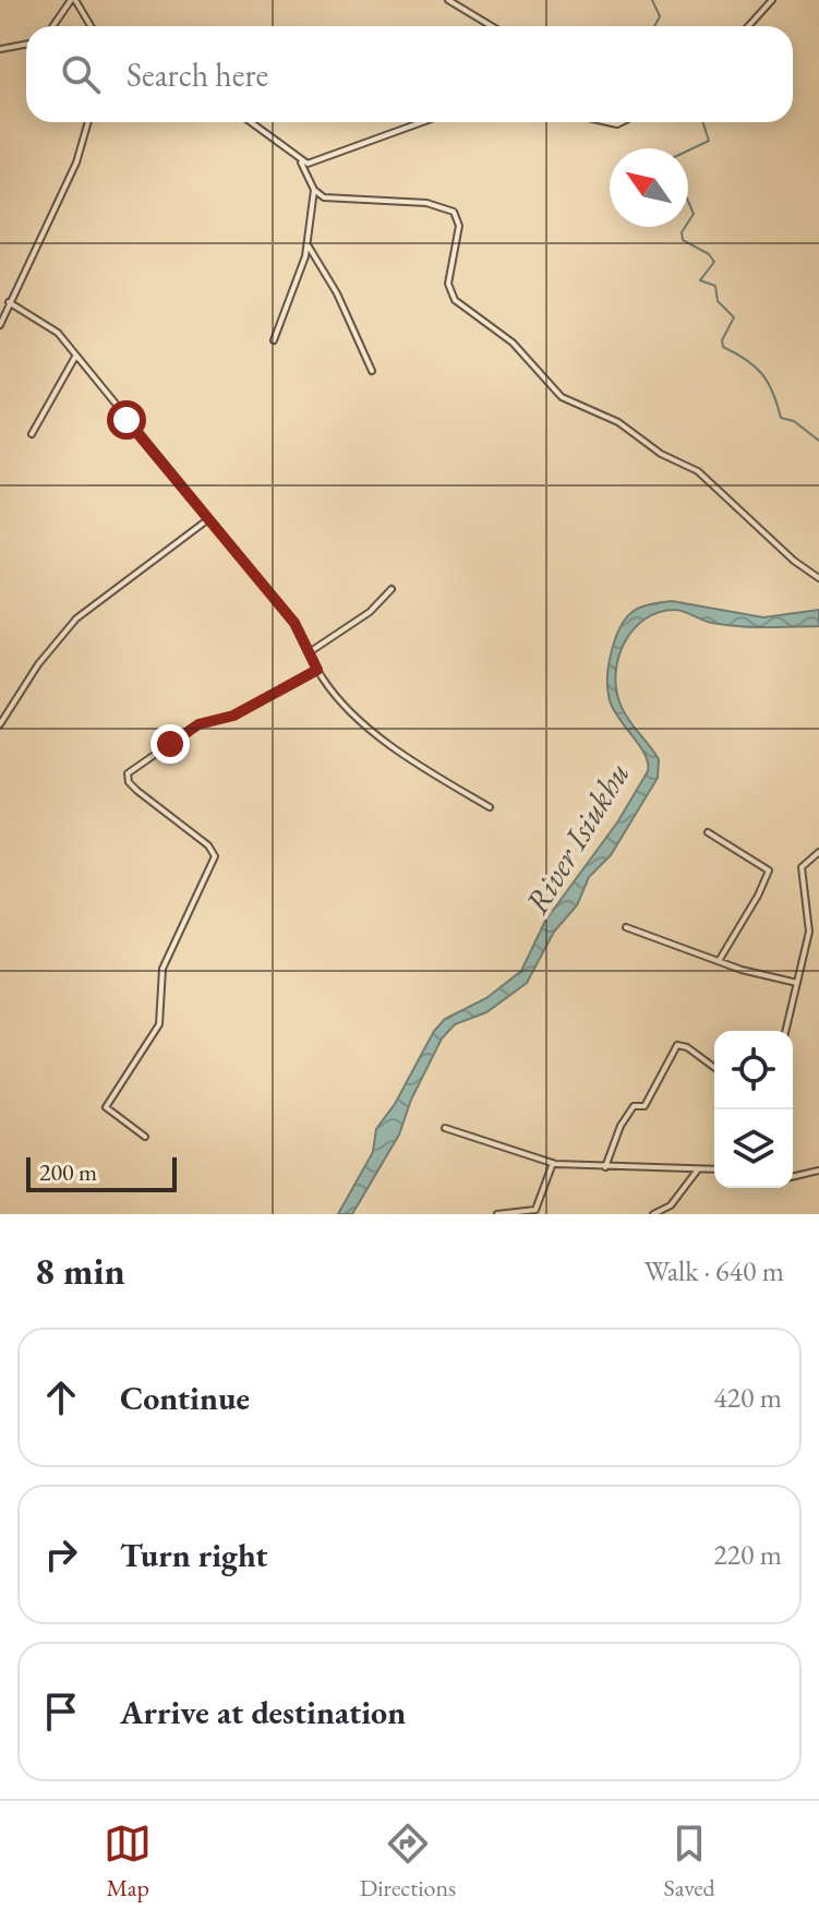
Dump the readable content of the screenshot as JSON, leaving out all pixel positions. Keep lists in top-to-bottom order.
{
  "water": ["River Isiukhu"],
  "scale_bar": "200 m",
  "north": "top left",
  "page": {
    "search": "Search here",
    "scale": "200 m",
    "heading": ["8 min", "Walk · 640 m"],
    "list": [
      ["Continue", "420 m"],
      ["Turn right", "220 m"],
      "Arrive at destination"
    ],
    "nav": ["Map", "Directions", "Saved"]
  }
}
